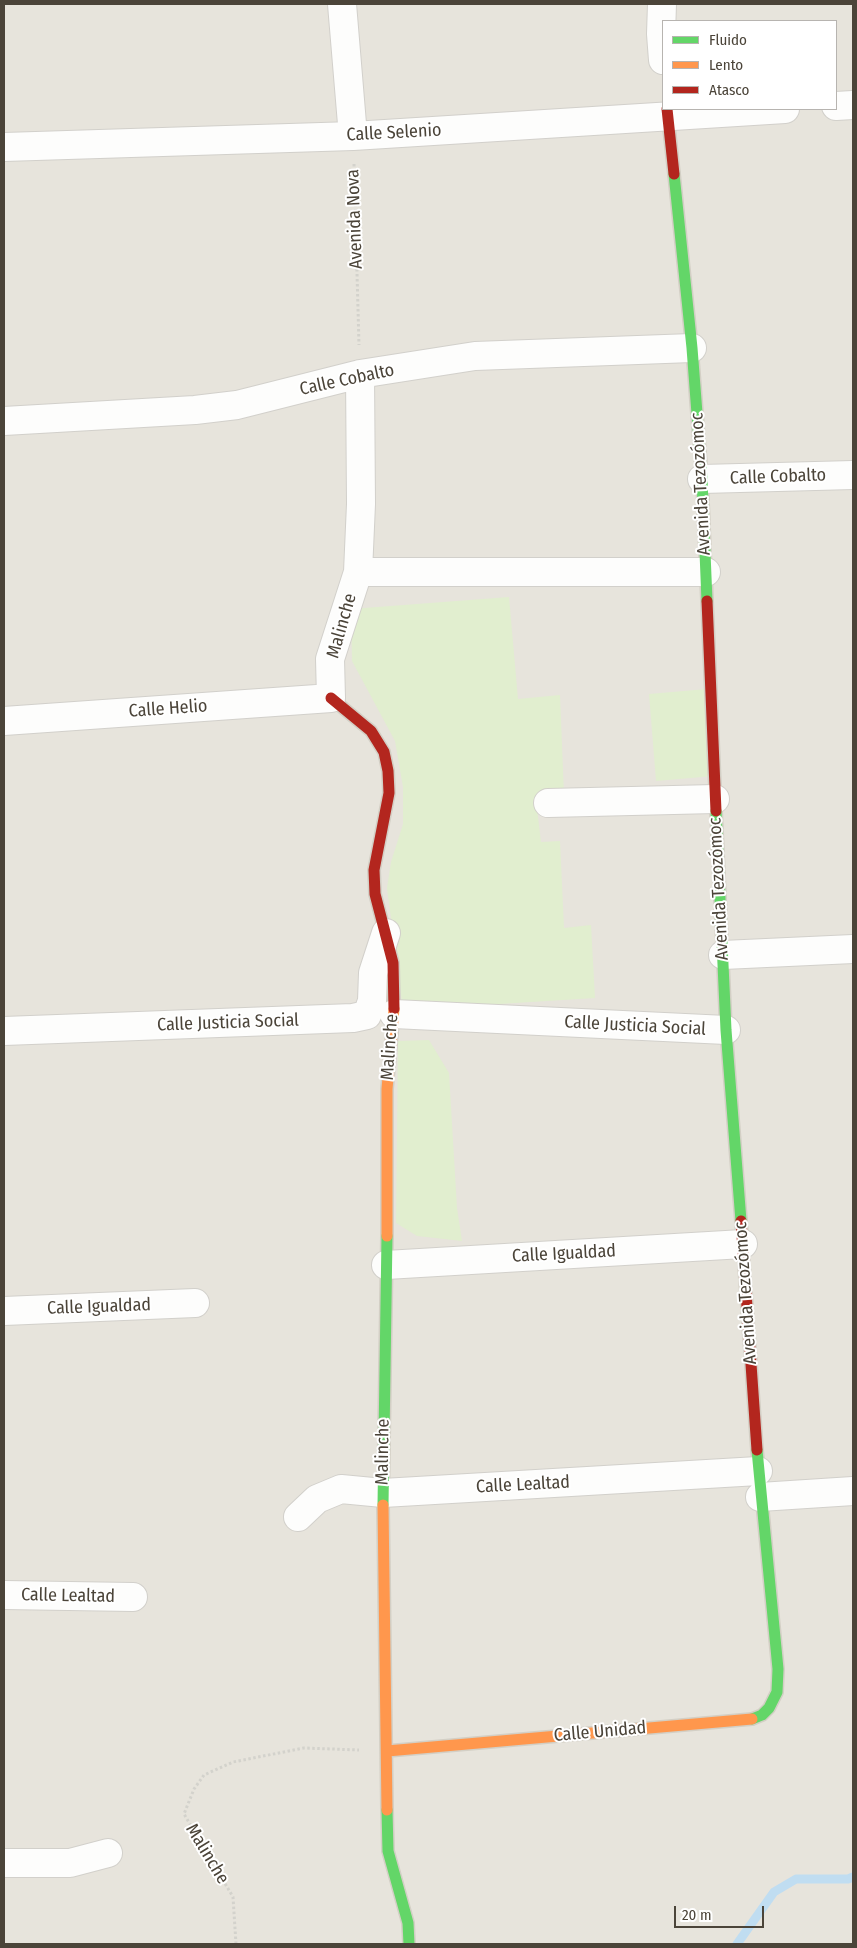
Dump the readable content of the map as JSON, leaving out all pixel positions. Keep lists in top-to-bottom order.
{
  "streets": {
    "street": [
      "Calle Selenio",
      "Calle Cobalto",
      "Avenida Tezozómoc",
      "Malinche",
      "Calle Helio",
      "Calle Justicia Social",
      "Calle Igualdad",
      "Calle Lealtad",
      "Calle Unidad"
    ],
    "path": ["Avenida Nova"]
  },
  "crossings": [
    ["Calle Selenio", "Avenida Nova"],
    ["Calle Selenio", "Avenida Tezozómoc"],
    ["Avenida Nova", "Calle Cobalto"],
    ["Avenida Nova", "Malinche"],
    ["Calle Cobalto", "Avenida Tezozómoc"],
    ["Calle Cobalto", "Malinche"],
    ["Avenida Tezozómoc", "Calle Justicia Social"],
    ["Avenida Tezozómoc", "Calle Igualdad"],
    ["Avenida Tezozómoc", "Calle Lealtad"],
    ["Avenida Tezozómoc", "Calle Unidad"],
    ["Malinche", "Calle Helio"],
    ["Malinche", "Calle Justicia Social"],
    ["Malinche", "Calle Igualdad"],
    ["Malinche", "Calle Lealtad"],
    ["Malinche", "Calle Unidad"]
  ],
  "legend": ["Fluido", "Lento", "Atasco"],
  "scale_bar": "20 m"
}
